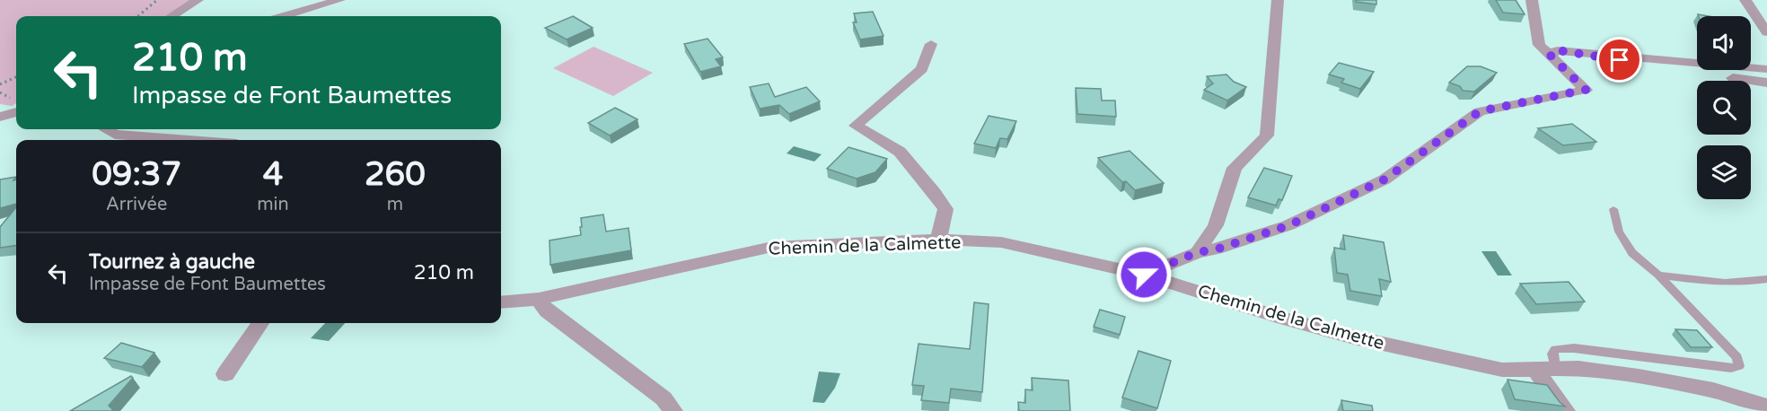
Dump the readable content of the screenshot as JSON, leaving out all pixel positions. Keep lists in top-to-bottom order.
{
  "streets": {
    "street": ["Chemin de la Calmette"]
  },
  "page": {
    "turn": ["210 m", "Impasse de Font Baumettes"],
    "eta": [
      "09:37",
      "Arrivée",
      "4",
      "min",
      "260",
      "m"
    ],
    "list": [
      {
        "name": "Tournez à gauche",
        "note": "Impasse de Font Baumettes",
        "value": "210 m"
      }
    ]
  }
}
